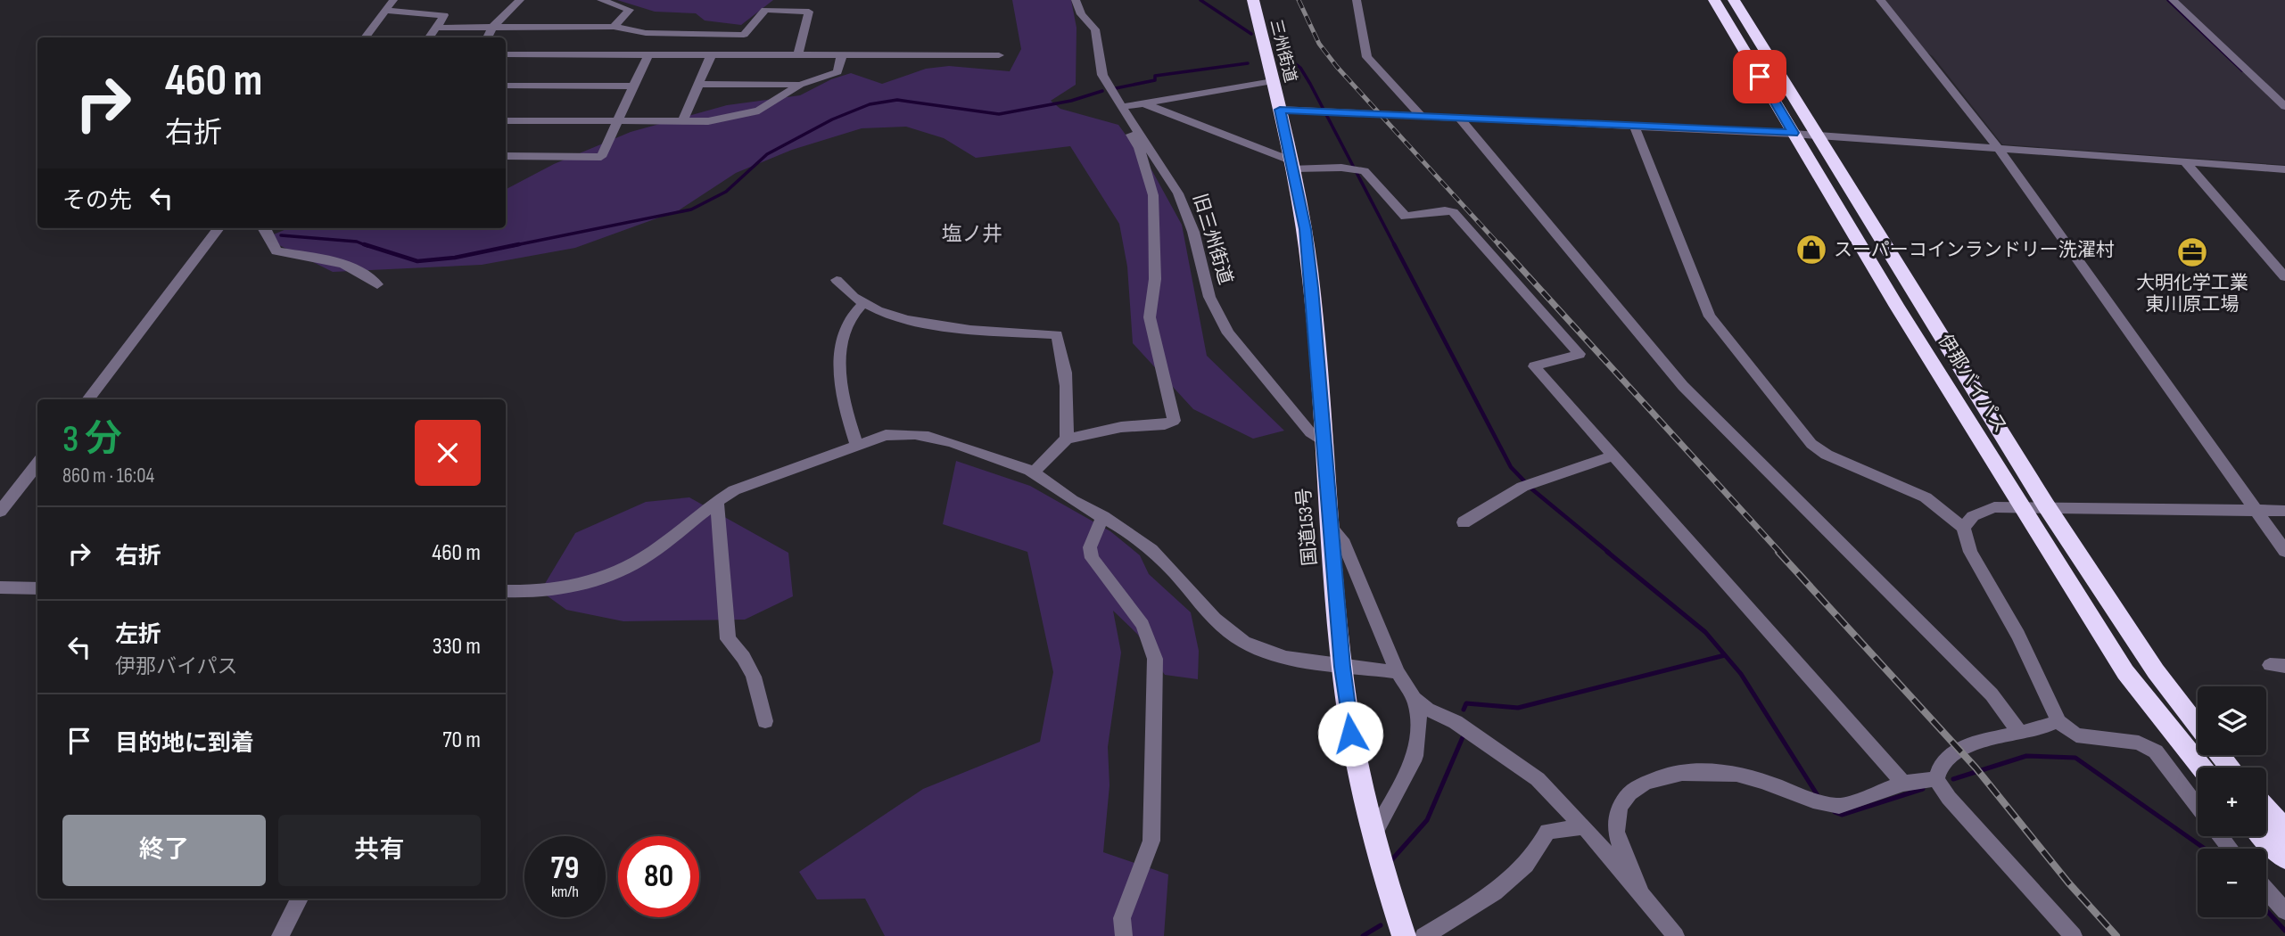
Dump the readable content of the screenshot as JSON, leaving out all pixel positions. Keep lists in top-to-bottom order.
{
  "streets": {
    "highway": ["三州街道", "伊那バイパス", "国道153号"],
    "street": ["旧三州街道"]
  },
  "crossings": [
    ["三州街道", "国道153号"],
    ["旧三州街道", "国道153号"]
  ],
  "districts": ["塩ノ井"],
  "places": {
    "shop": ["スーパーコインランドリー洗濯村"],
    "office": ["大明化学工業 東川原工場"]
  },
  "page": {
    "turn": ["460 m", "右折"],
    "then": "その先",
    "heading": ["3 分", "860 m · 16:04"],
    "list": [
      {
        "name": "右折",
        "value": "460 m"
      },
      {
        "name": "左折",
        "note": "伊那バイパス",
        "value": "330 m"
      },
      {
        "name": "目的地に到着",
        "value": "70 m"
      }
    ],
    "map_buttons": ["+", "−"],
    "buttons": ["終了", "共有"],
    "speed": "79 km/h",
    "limit": "80"
  }
}
